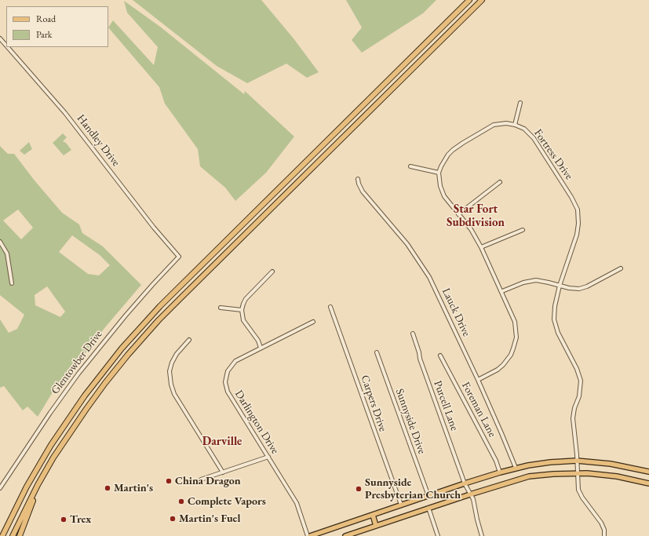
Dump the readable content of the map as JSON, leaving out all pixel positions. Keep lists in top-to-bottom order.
{
  "streets": {
    "street": [
      "Handley Drive",
      "Fortress Drive",
      "Lauck Drive",
      "Glentowber Drive",
      "Carpers Drive",
      "Purcell Lane",
      "Foreman Lane",
      "Sunnyside Drive",
      "Darlington Drive"
    ]
  },
  "crossings": [
    ["Handley Drive", "Glentowber Drive"]
  ],
  "districts": ["Star Fort Subdivision", "Darville"],
  "places": [
    "China Dragon",
    "Martin's",
    "Sunnyside Presbyterian Church",
    "Complete Vapors",
    "Martin's Fuel",
    "Trex"
  ],
  "legend": ["Road", "Park"]
}
